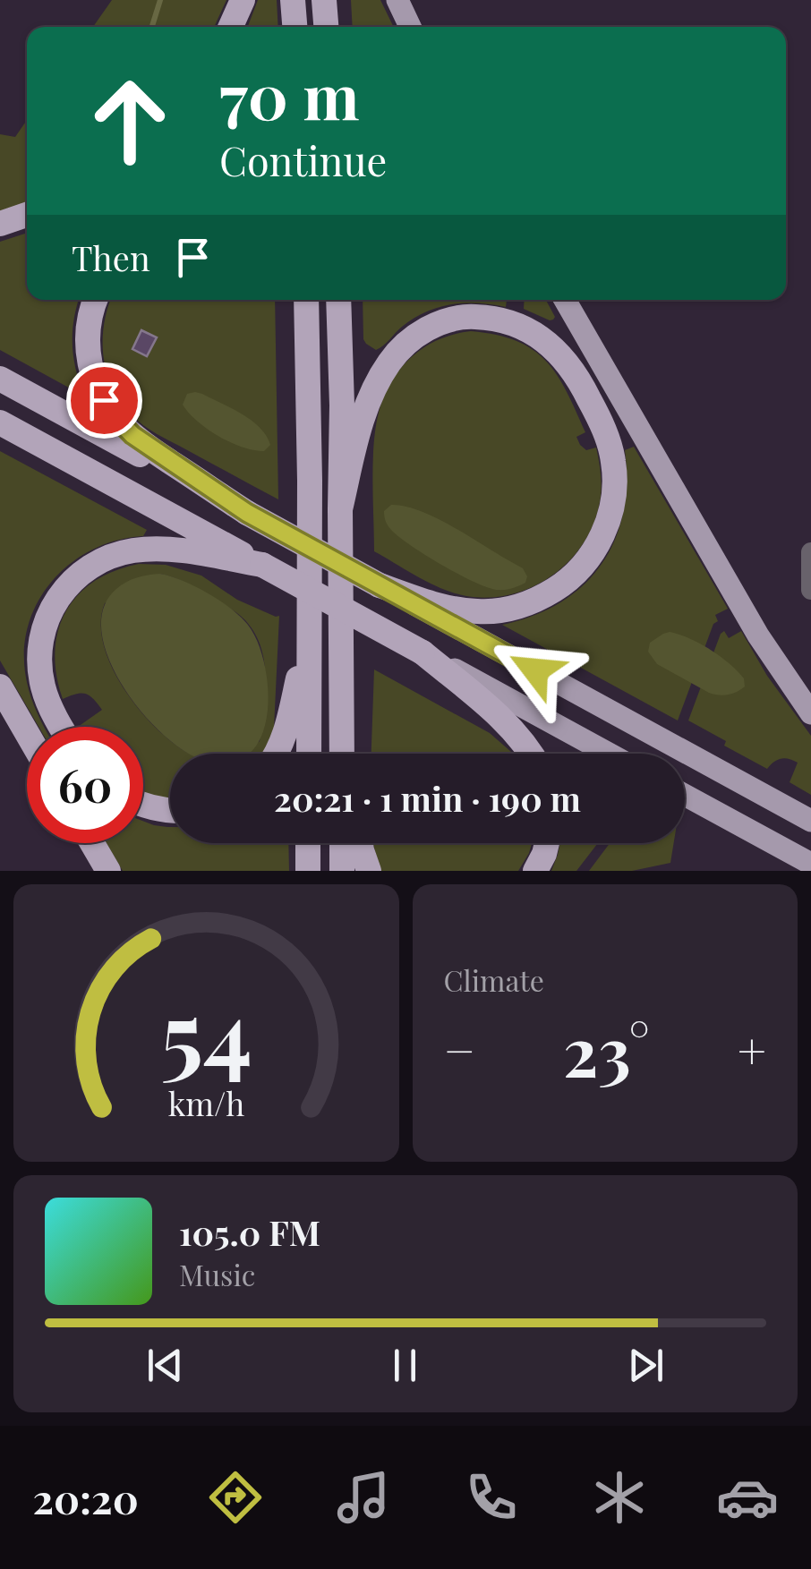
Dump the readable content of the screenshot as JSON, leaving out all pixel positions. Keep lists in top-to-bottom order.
{
  "page": {
    "turn": ["70 m", "Continue"],
    "then": "Then",
    "limit": "60",
    "trip": "20:21 · 1 min · 190 m",
    "tile": "Climate",
    "heat": ["−", "23°", "+"],
    "song": ["105.0 FM", "Music"],
    "tabs": "20:20",
    "gauge": ["54", "km/h"]
  }
}
